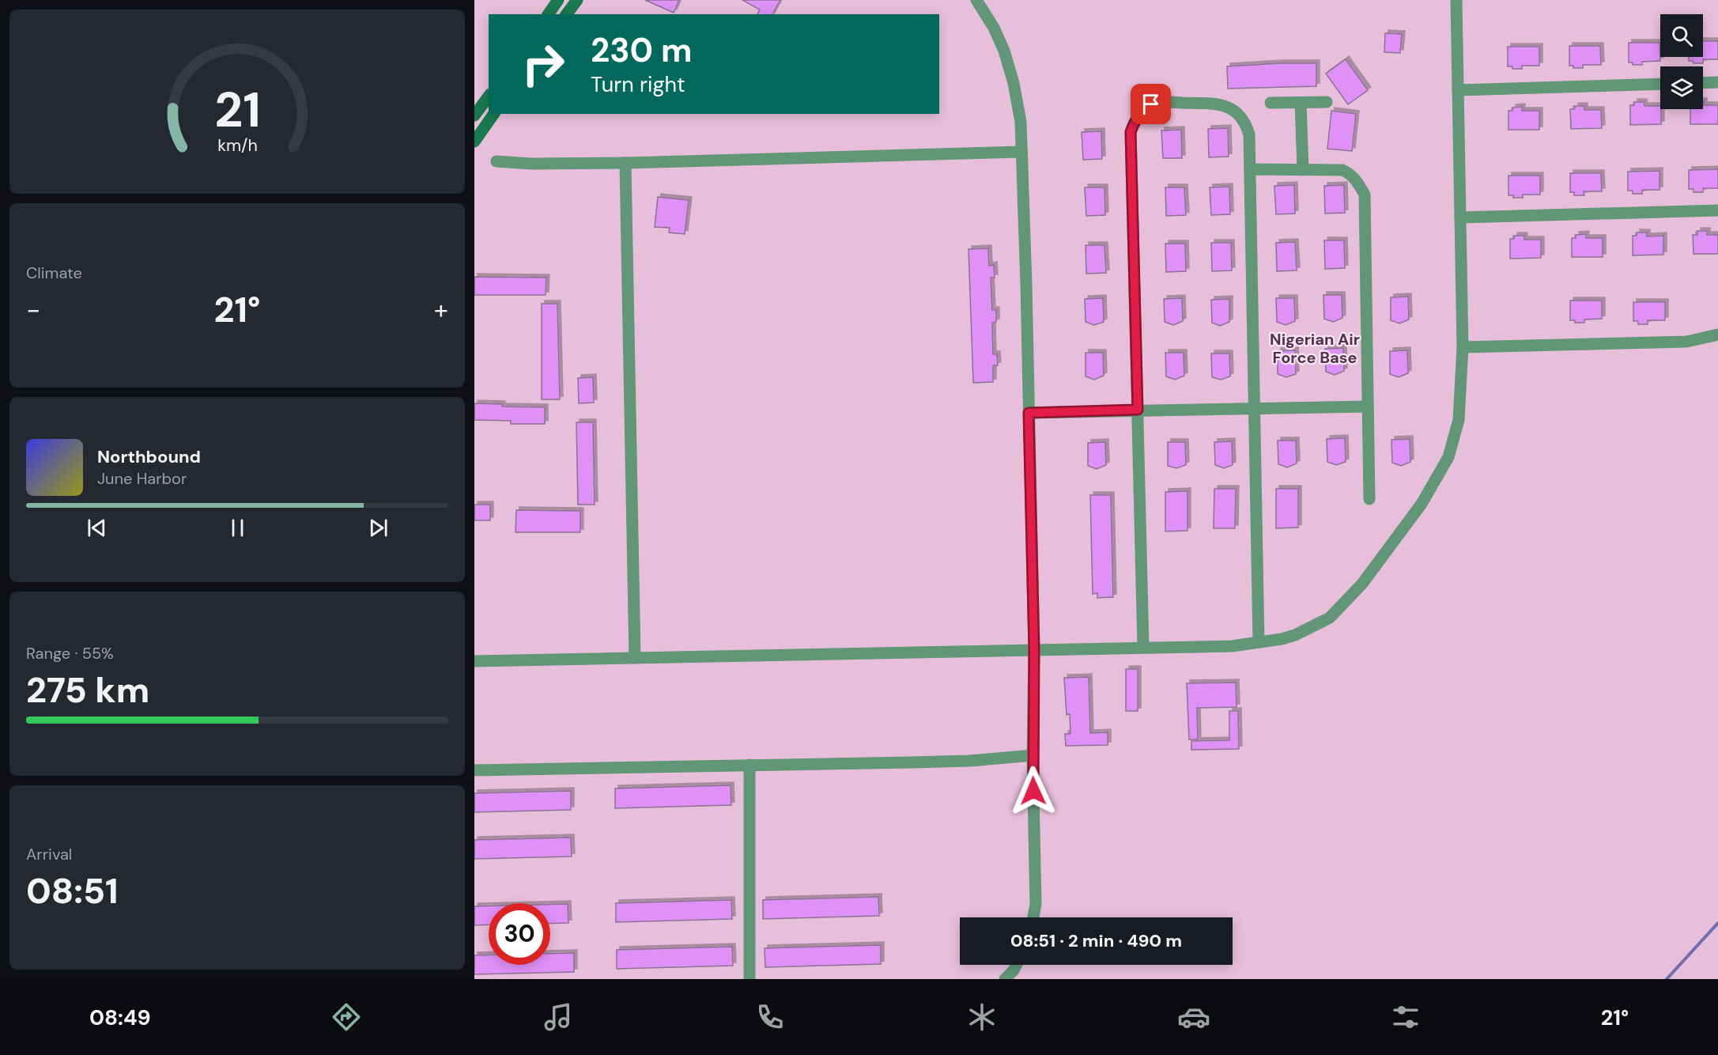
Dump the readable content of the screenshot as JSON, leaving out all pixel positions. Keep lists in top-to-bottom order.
{
  "districts": ["Nigerian Air Force Base"],
  "page": {
    "turn": ["230 m", "Turn right"],
    "tile": [
      "Climate",
      ["Range · 55%", "275 km"],
      ["Arrival", "08:51"]
    ],
    "heat": ["−", "21°", "+"],
    "song": ["Northbound", "June Harbor"],
    "limit": "30",
    "trip": "08:51 · 2 min · 490 m",
    "tabs": ["08:49", "21°"],
    "gauge": ["21", "km/h"]
  }
}
